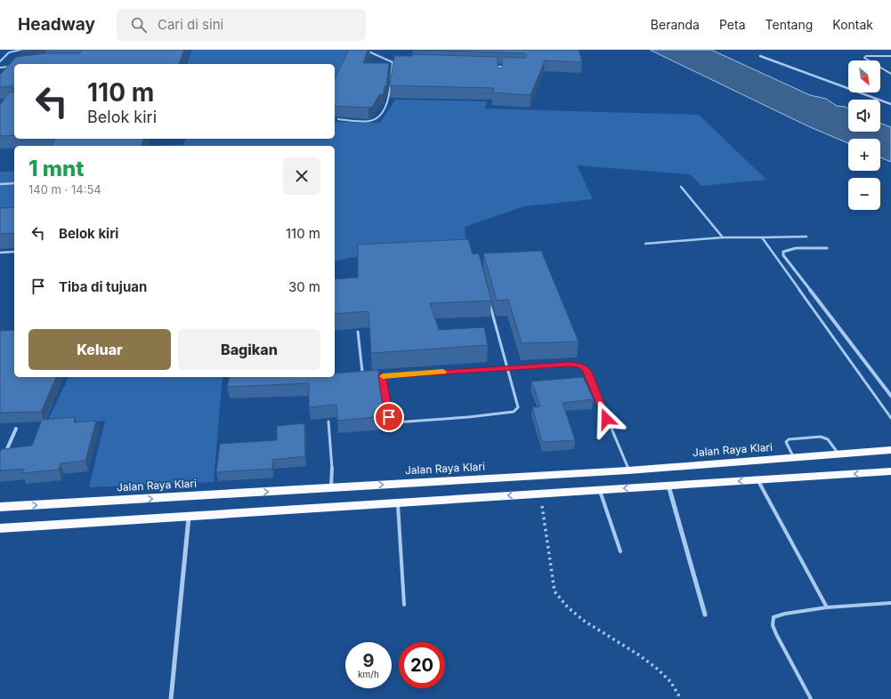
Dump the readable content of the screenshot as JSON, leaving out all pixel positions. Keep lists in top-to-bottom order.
{
  "streets": {
    "highway": ["Jalan Raya Klari"]
  },
  "north": "bottom right",
  "page": {
    "header": "Headway",
    "search": "Cari di sini",
    "nav": [
      "Beranda",
      "Peta",
      "Tentang",
      "Kontak"
    ],
    "map_buttons": ["+", "−"],
    "turn": ["110 m", "Belok kiri"],
    "heading": ["1 mnt", "140 m · 14:54"],
    "list": [
      {
        "name": "Belok kiri",
        "value": "110 m"
      },
      {
        "name": "Tiba di tujuan",
        "value": "30 m"
      }
    ],
    "buttons": ["Keluar", "Bagikan"],
    "speed": "9 km/h",
    "limit": "20"
  }
}
